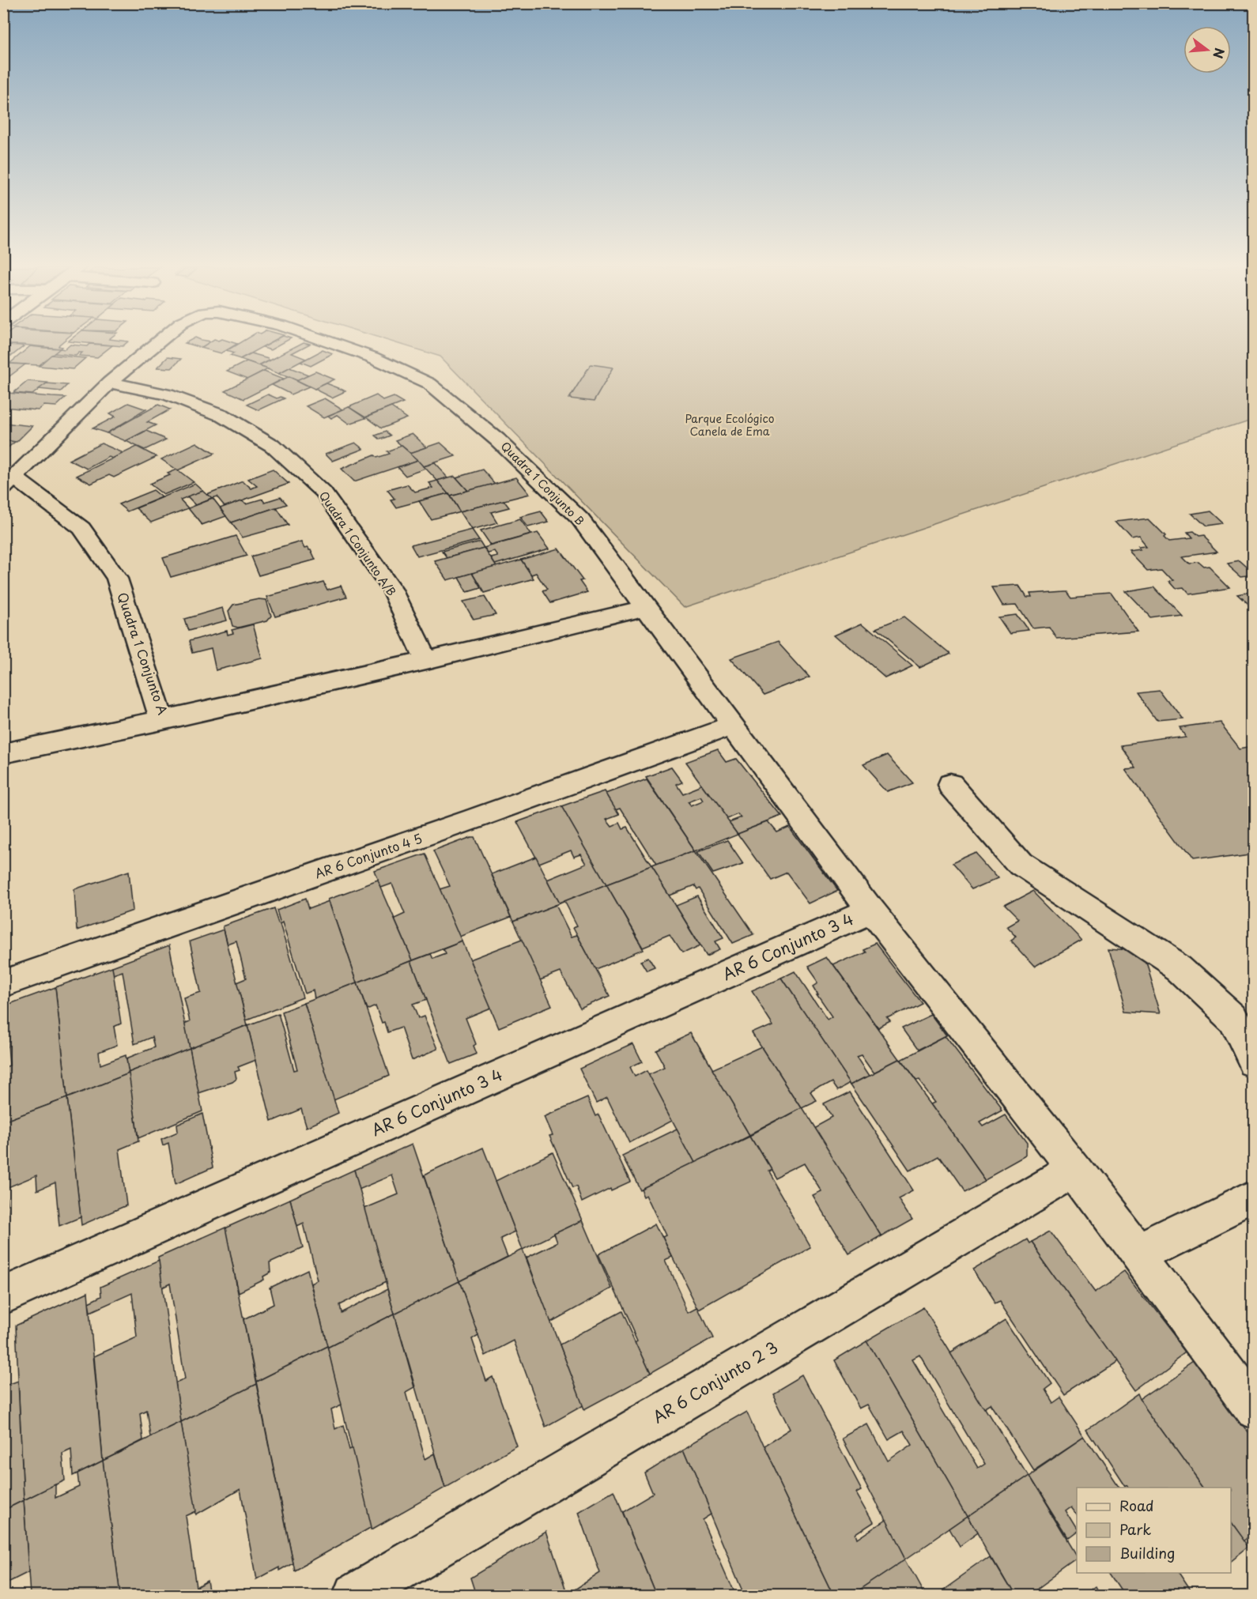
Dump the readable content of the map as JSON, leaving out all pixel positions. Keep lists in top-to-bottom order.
{
  "streets": {
    "street": [
      "Quadra 1 Conjunto B",
      "Quadra 1 Conjunto A/B",
      "Quadra 1 Conjunto A",
      "AR 6 Conjunto 4 5",
      "AR 6 Conjunto 3 4",
      "AR 6 Conjunto 2 3"
    ]
  },
  "crossings": [
    ["Quadra 1 Conjunto B", "Quadra 1 Conjunto A/B"],
    ["Quadra 1 Conjunto B", "Quadra 1 Conjunto A"],
    ["Quadra 1 Conjunto B", "AR 6 Conjunto 4 5"],
    ["Quadra 1 Conjunto B", "AR 6 Conjunto 3 4"],
    ["Quadra 1 Conjunto B", "AR 6 Conjunto 2 3"],
    ["Quadra 1 Conjunto A/B", "Quadra 1 Conjunto A"]
  ],
  "parks": ["Parque Ecológico Canela de Ema"],
  "legend": ["Road", "Park", "Building"],
  "north": "right"
}
